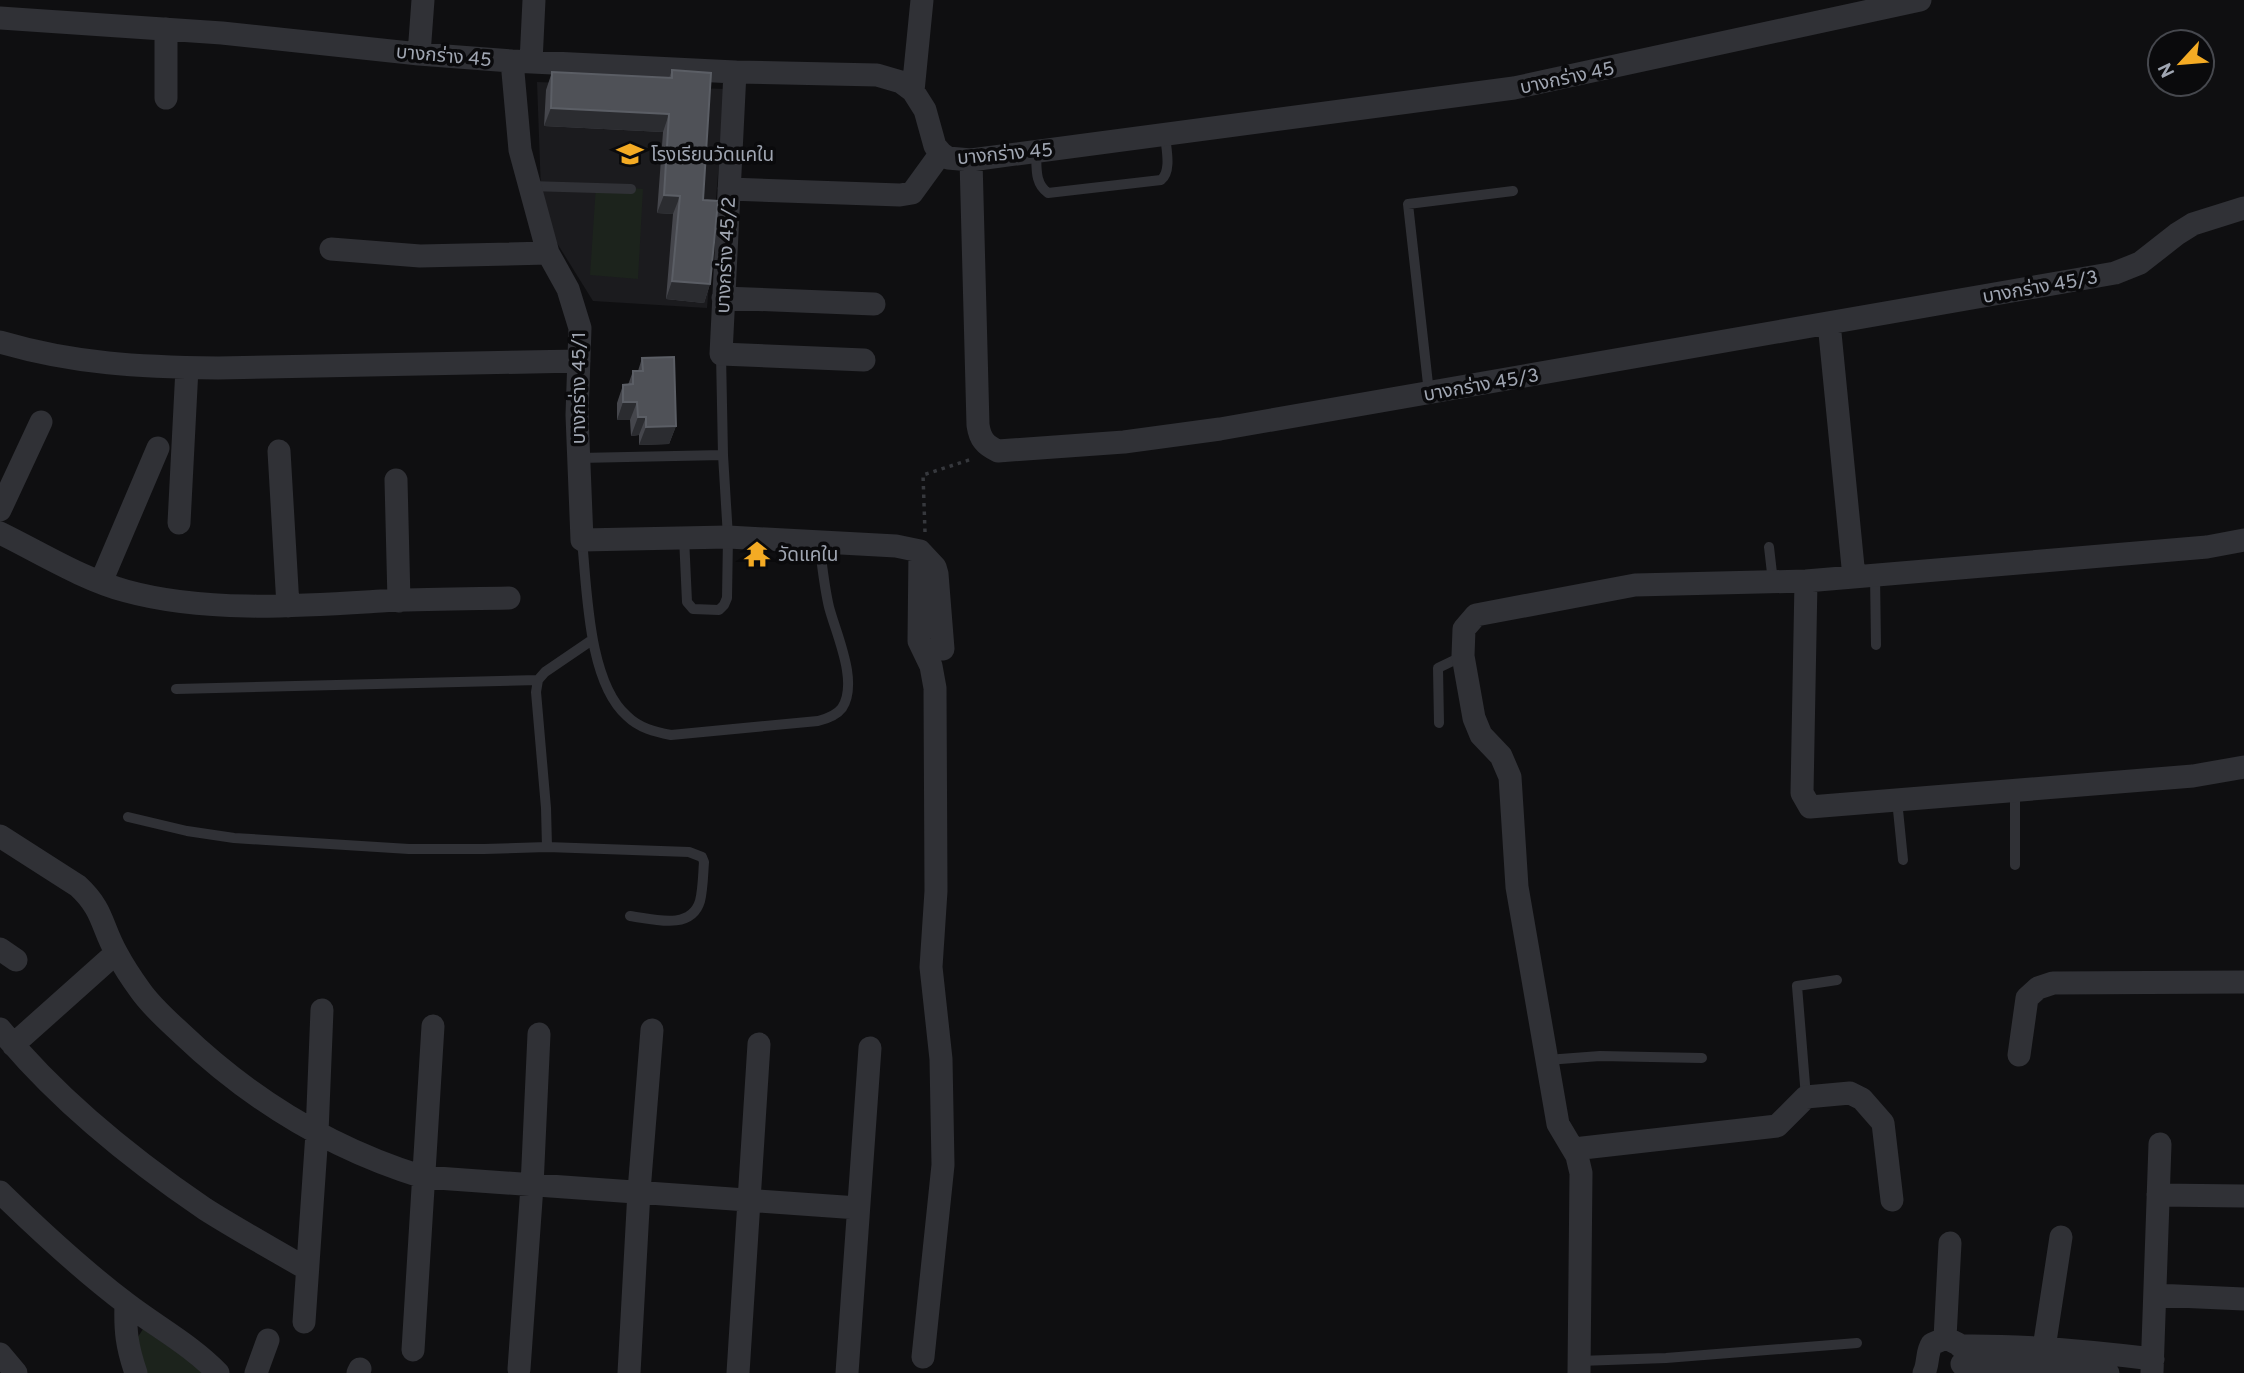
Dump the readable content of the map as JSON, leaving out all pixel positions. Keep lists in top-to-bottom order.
{
  "streets": {
    "street": [
      "บางกร่าง 45",
      "บางกร่าง 45/2",
      "บางกร่าง 45/3",
      "บางกร่าง 45/1"
    ]
  },
  "crossings": [
    ["บางกร่าง 45", "บางกร่าง 45/2"],
    ["บางกร่าง 45", "บางกร่าง 45/1"]
  ],
  "places": {
    "school or university": ["โรงเรียนวัดแคใน"],
    "temple": ["วัดแคใน"]
  },
  "north": "bottom left"
}
